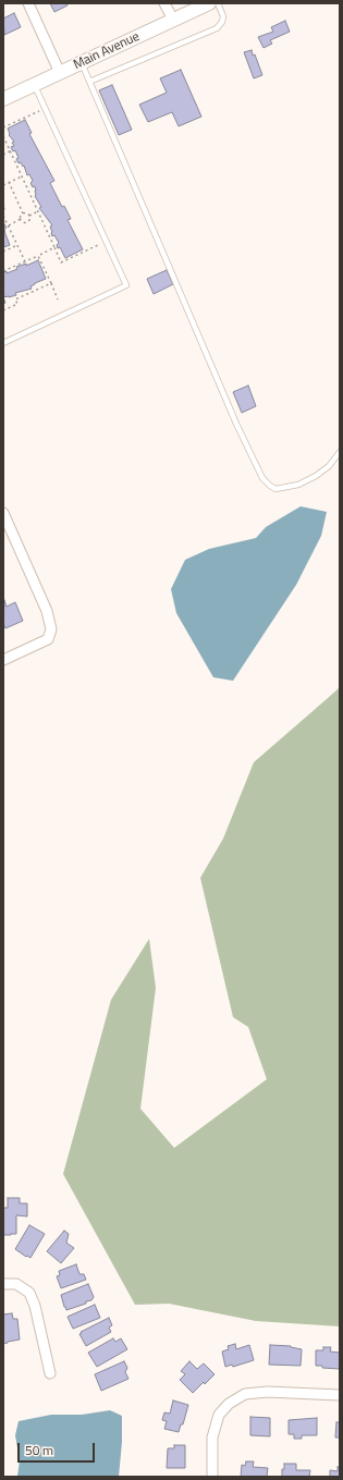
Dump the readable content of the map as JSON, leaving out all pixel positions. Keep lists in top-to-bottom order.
{
  "streets": {
    "street": ["Main Avenue"]
  },
  "scale_bar": "50 m"
}
